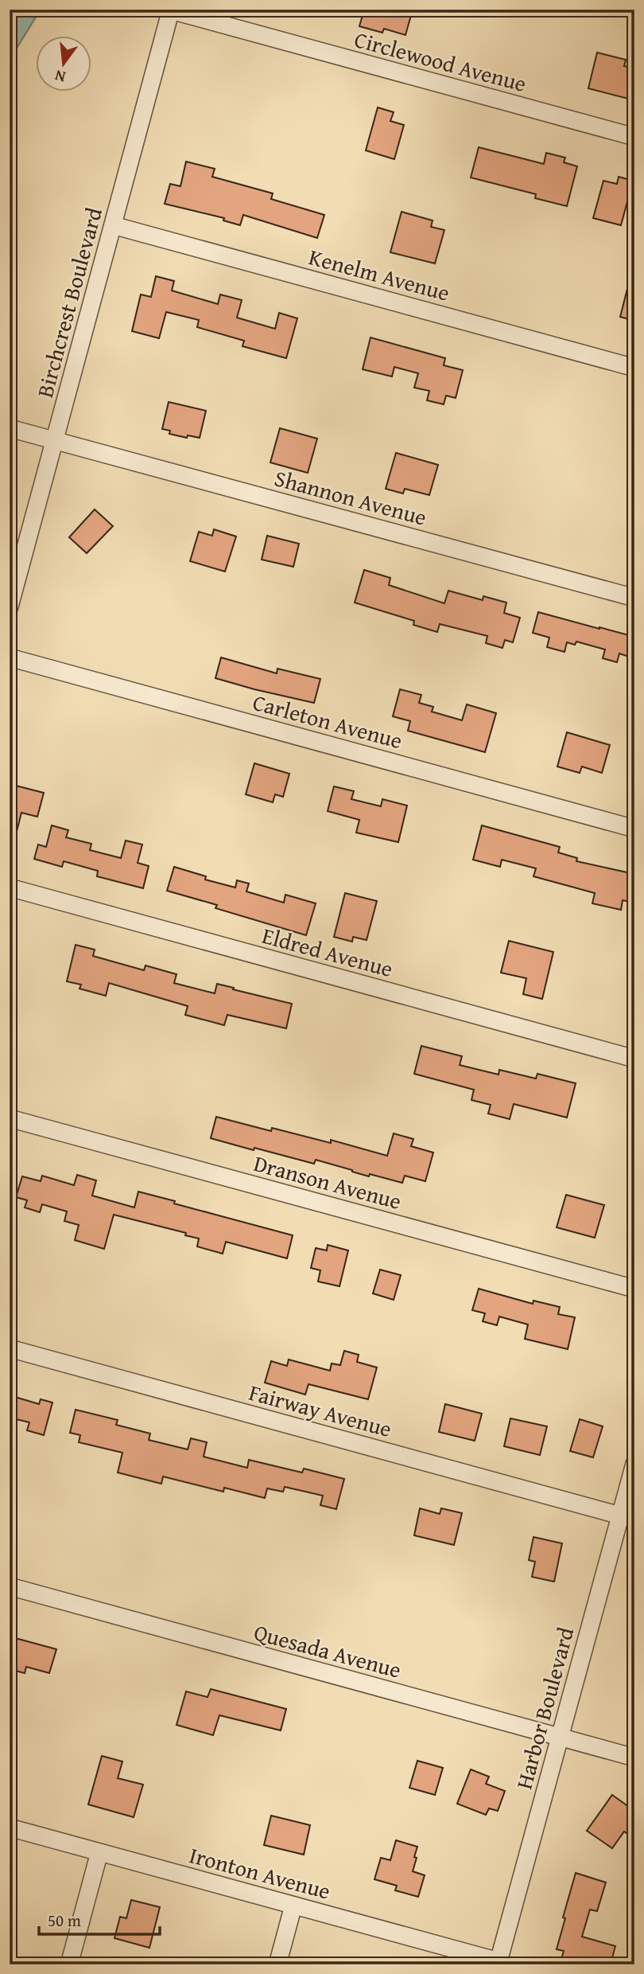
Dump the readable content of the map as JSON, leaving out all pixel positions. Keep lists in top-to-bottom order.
{
  "streets": {
    "street": [
      "Circlewood Avenue",
      "Kenelm Avenue",
      "Birchcrest Boulevard",
      "Shannon Avenue",
      "Carleton Avenue",
      "Eldred Avenue",
      "Dranson Avenue",
      "Fairway Avenue",
      "Quesada Avenue",
      "Harbor Boulevard",
      "Ironton Avenue"
    ]
  },
  "crossings": [
    ["Circlewood Avenue", "Birchcrest Boulevard"],
    ["Kenelm Avenue", "Birchcrest Boulevard"],
    ["Birchcrest Boulevard", "Shannon Avenue"],
    ["Fairway Avenue", "Harbor Boulevard"],
    ["Quesada Avenue", "Harbor Boulevard"],
    ["Harbor Boulevard", "Ironton Avenue"]
  ],
  "scale_bar": "50 m",
  "north": "bottom"
}
